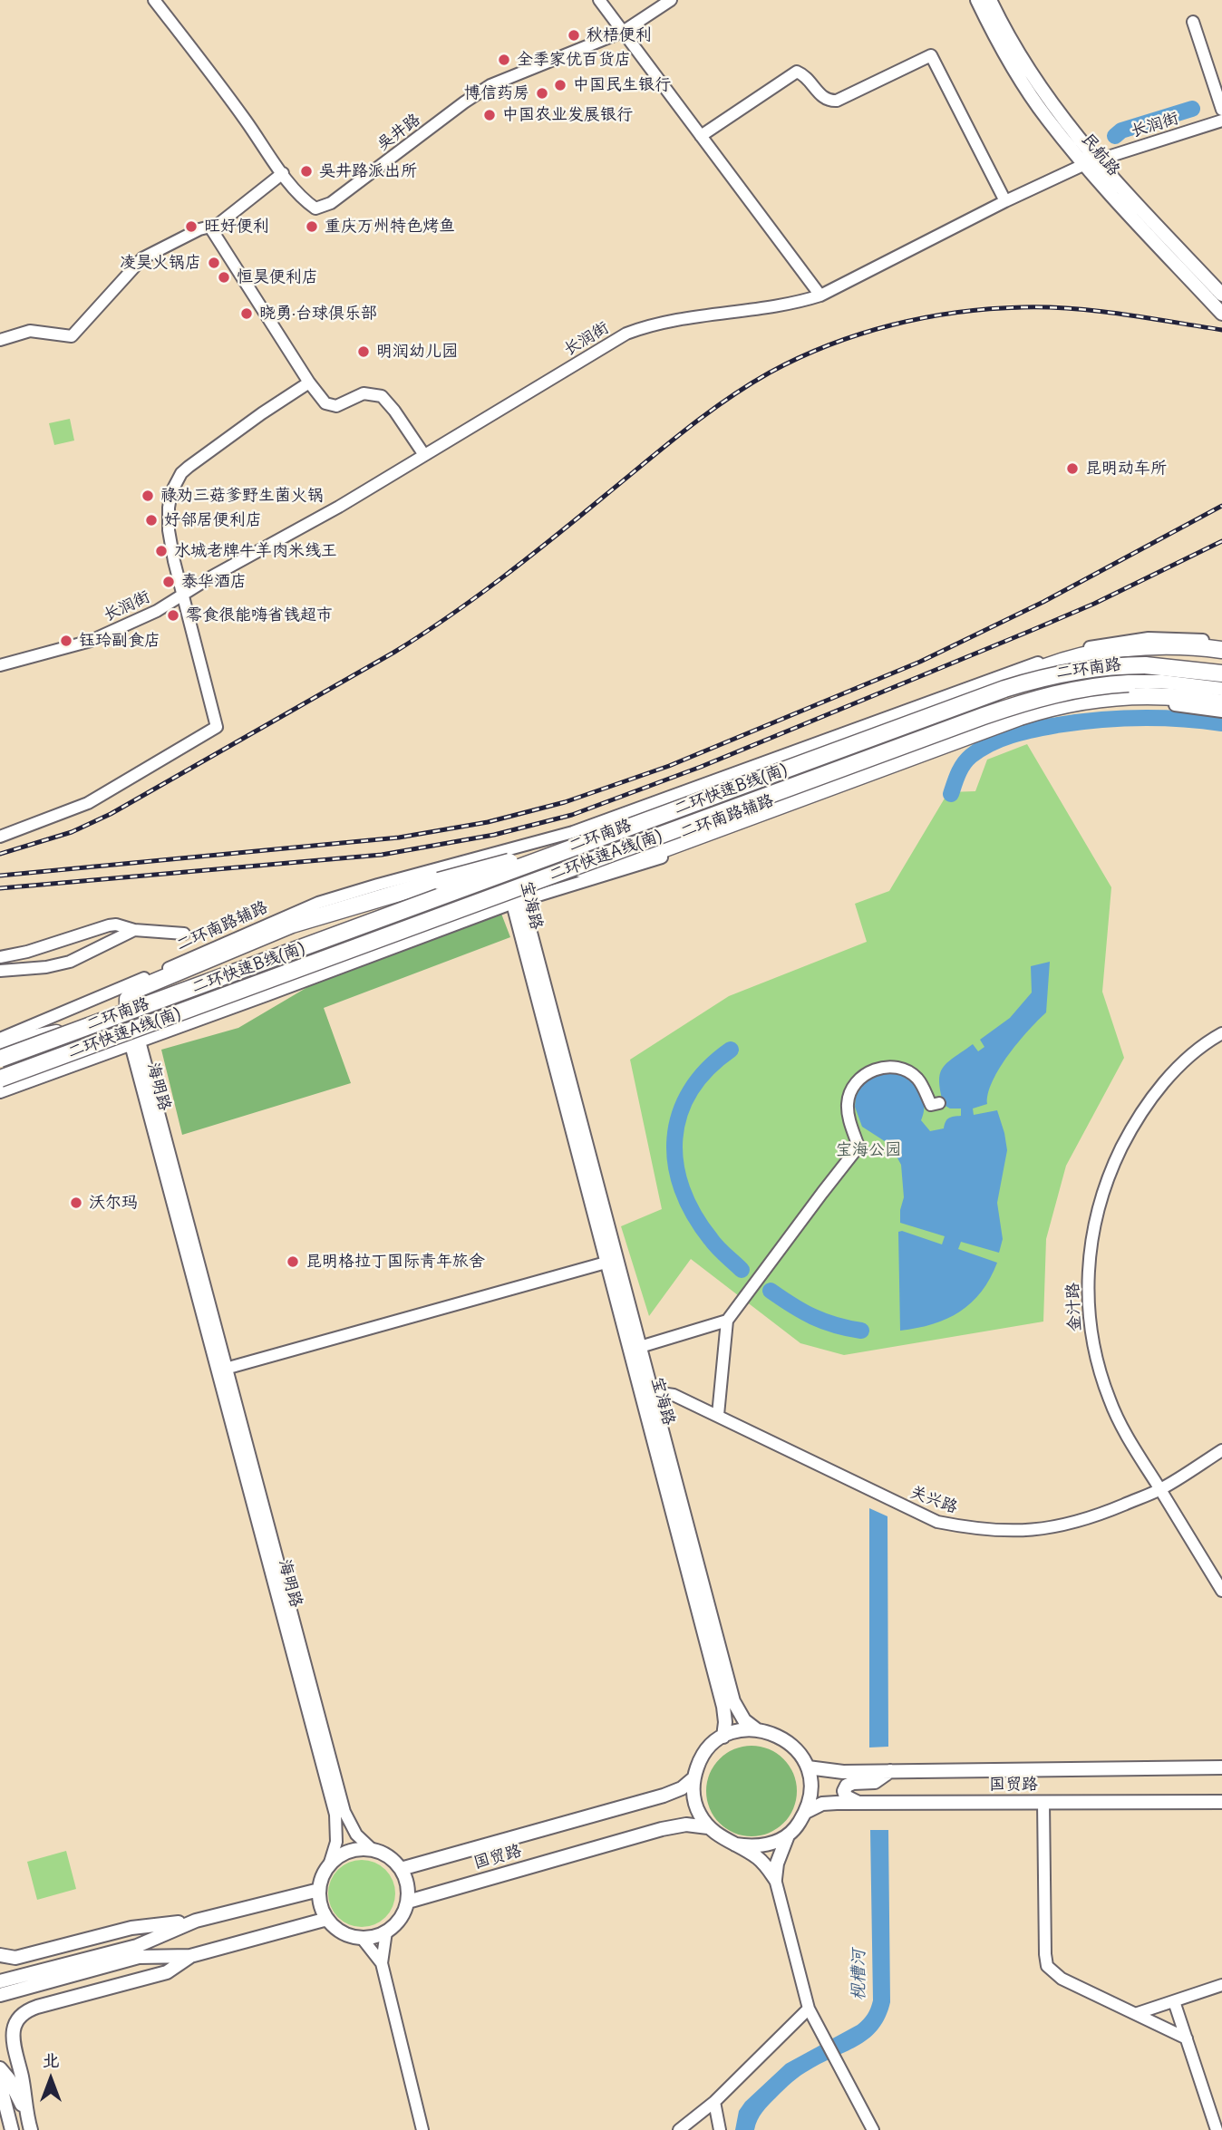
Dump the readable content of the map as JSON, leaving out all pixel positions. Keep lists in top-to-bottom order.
{
  "streets": {
    "highway": ["二环快速B线(南)", "二环快速A线(南)"],
    "main road": [
      "民航路",
      "二环南路",
      "宝海路",
      "国贸路"
    ],
    "street": [
      "长润街",
      "吴井路",
      "二环南路辅路",
      "海明路",
      "金汁路",
      "关兴路"
    ]
  },
  "crossings": [
    ["长润街", "民航路"],
    ["二环南路", "二环快速B线(南)"],
    ["二环南路", "二环南路辅路"],
    ["二环南路", "二环快速A线(南)"],
    ["二环南路", "宝海路"],
    ["二环南路", "海明路"],
    ["二环快速B线(南)", "海明路"],
    ["二环南路辅路", "宝海路"],
    ["二环南路辅路", "海明路"],
    ["宝海路", "关兴路"],
    ["宝海路", "国贸路"],
    ["海明路", "国贸路"],
    ["金汁路", "关兴路"]
  ],
  "water": ["枧槽河"],
  "parks": ["宝海公园"],
  "places": [
    "秋梧便利",
    "全季家优百货店",
    "中国民生银行",
    "博信药房",
    "中国农业发展银行",
    "吴井路派出所",
    "旺好便利",
    "重庆万州特色烤鱼",
    "凌昊火锅店",
    "恒昊便利店",
    "晓勇·台球俱乐部",
    "明润幼儿园",
    "昆明动车所",
    "禄劝三菇爹野生菌火锅",
    "好邻居便利店",
    "水城老牌牛羊肉米线王",
    "泰华酒店",
    "零食很能嗨省钱超市",
    "钰玲副食店",
    "沃尔玛",
    "昆明格拉丁国际青年旅舍"
  ],
  "north": "top"
}
